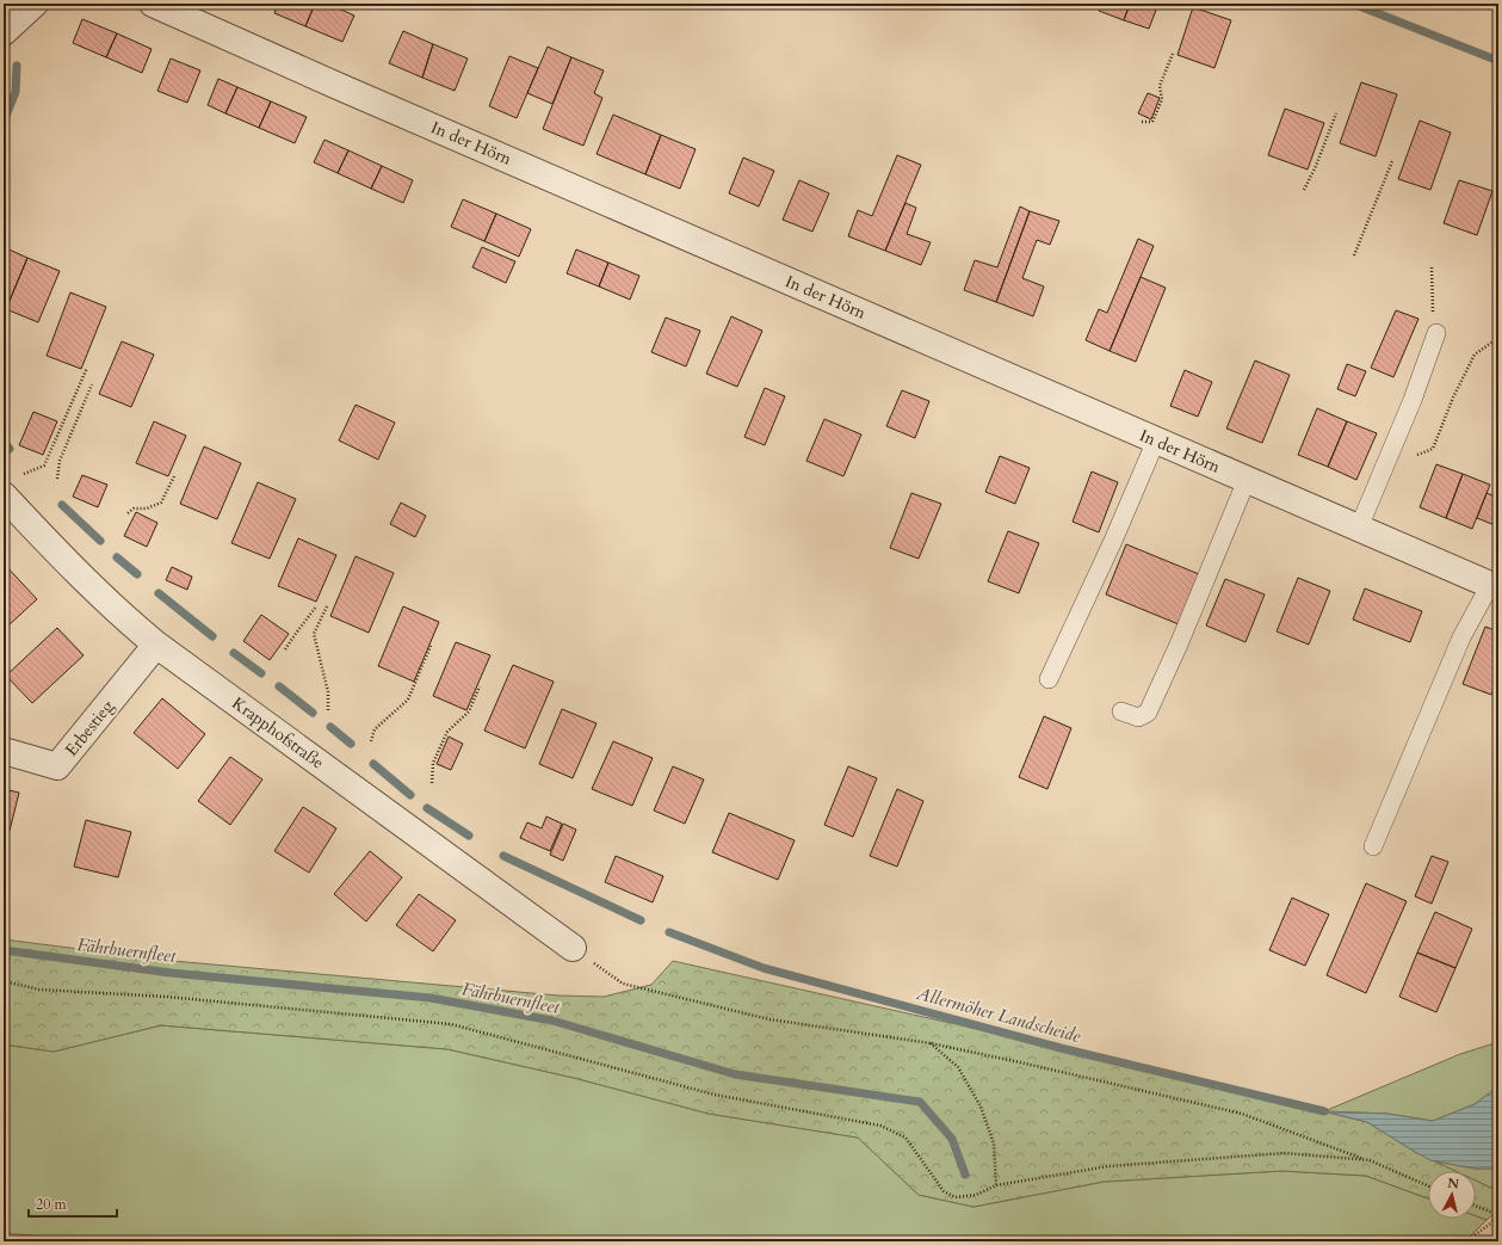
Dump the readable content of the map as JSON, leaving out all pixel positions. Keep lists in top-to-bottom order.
{
  "streets": {
    "street": ["In der Hörn", "Erbestieg", "Krapphofstraße"]
  },
  "crossings": [
    ["Erbestieg", "Krapphofstraße"]
  ],
  "water": ["Fährbuernfleet", "Allermöher Landscheide"],
  "scale_bar": "20 m",
  "north": "top"
}
